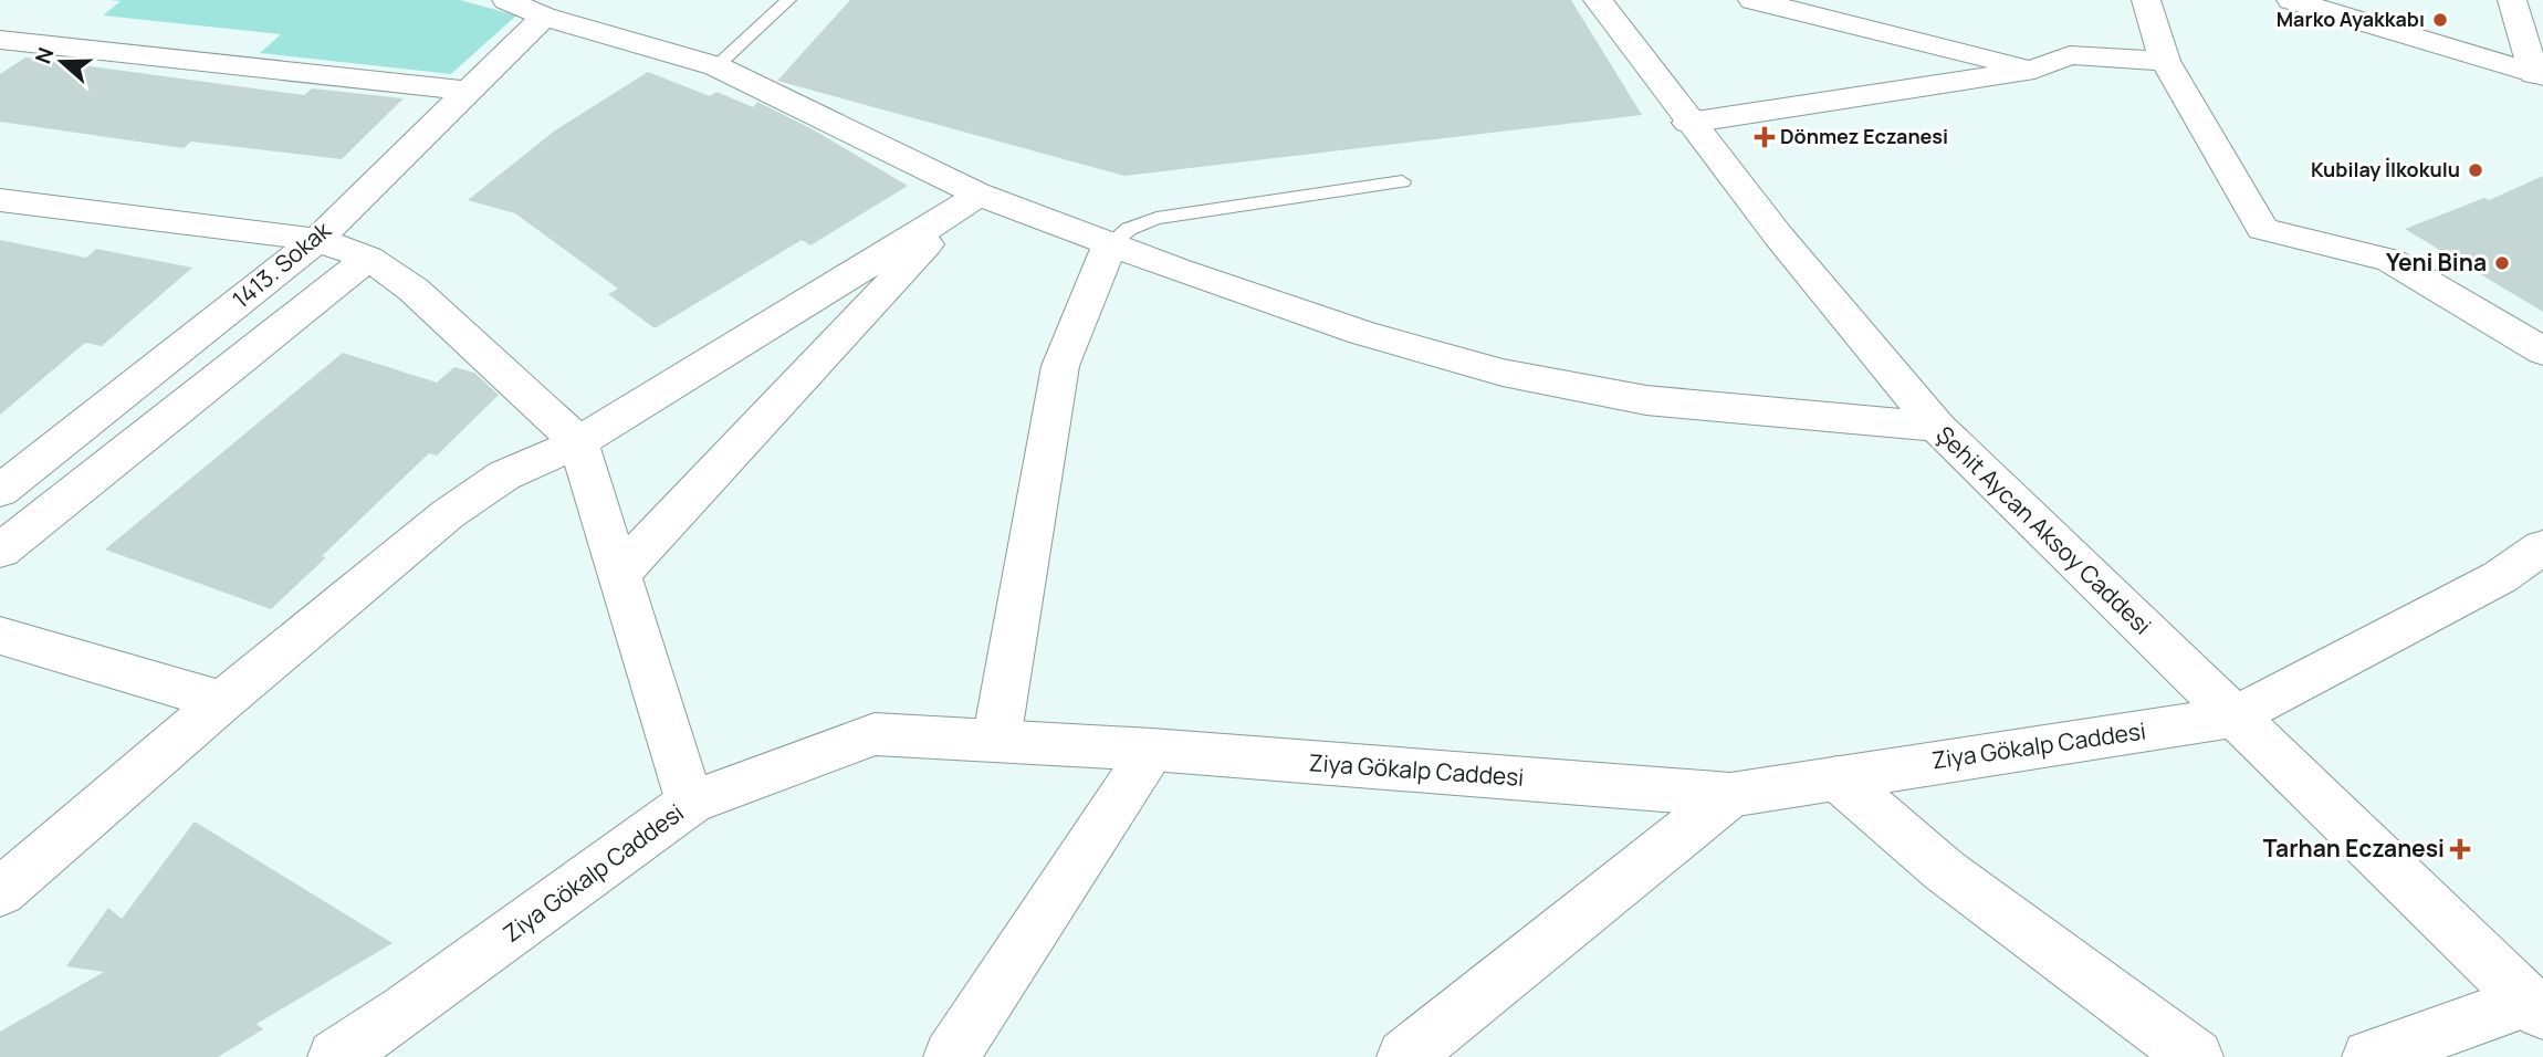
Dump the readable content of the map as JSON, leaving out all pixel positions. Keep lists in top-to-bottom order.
{
  "streets": {
    "street": ["1413. Sokak", "Şehit Aycan Aksoy Caddesi", "Ziya Gökalp Caddesi"]
  },
  "crossings": [
    ["Şehit Aycan Aksoy Caddesi", "Ziya Gökalp Caddesi"]
  ],
  "places": {
    "other": ["Marko Ayakkabı", "Kubilay İlkokulu", "Yeni Bina"],
    "health": ["Dönmez Eczanesi", "Tarhan Eczanesi"]
  },
  "north": "left"
}
